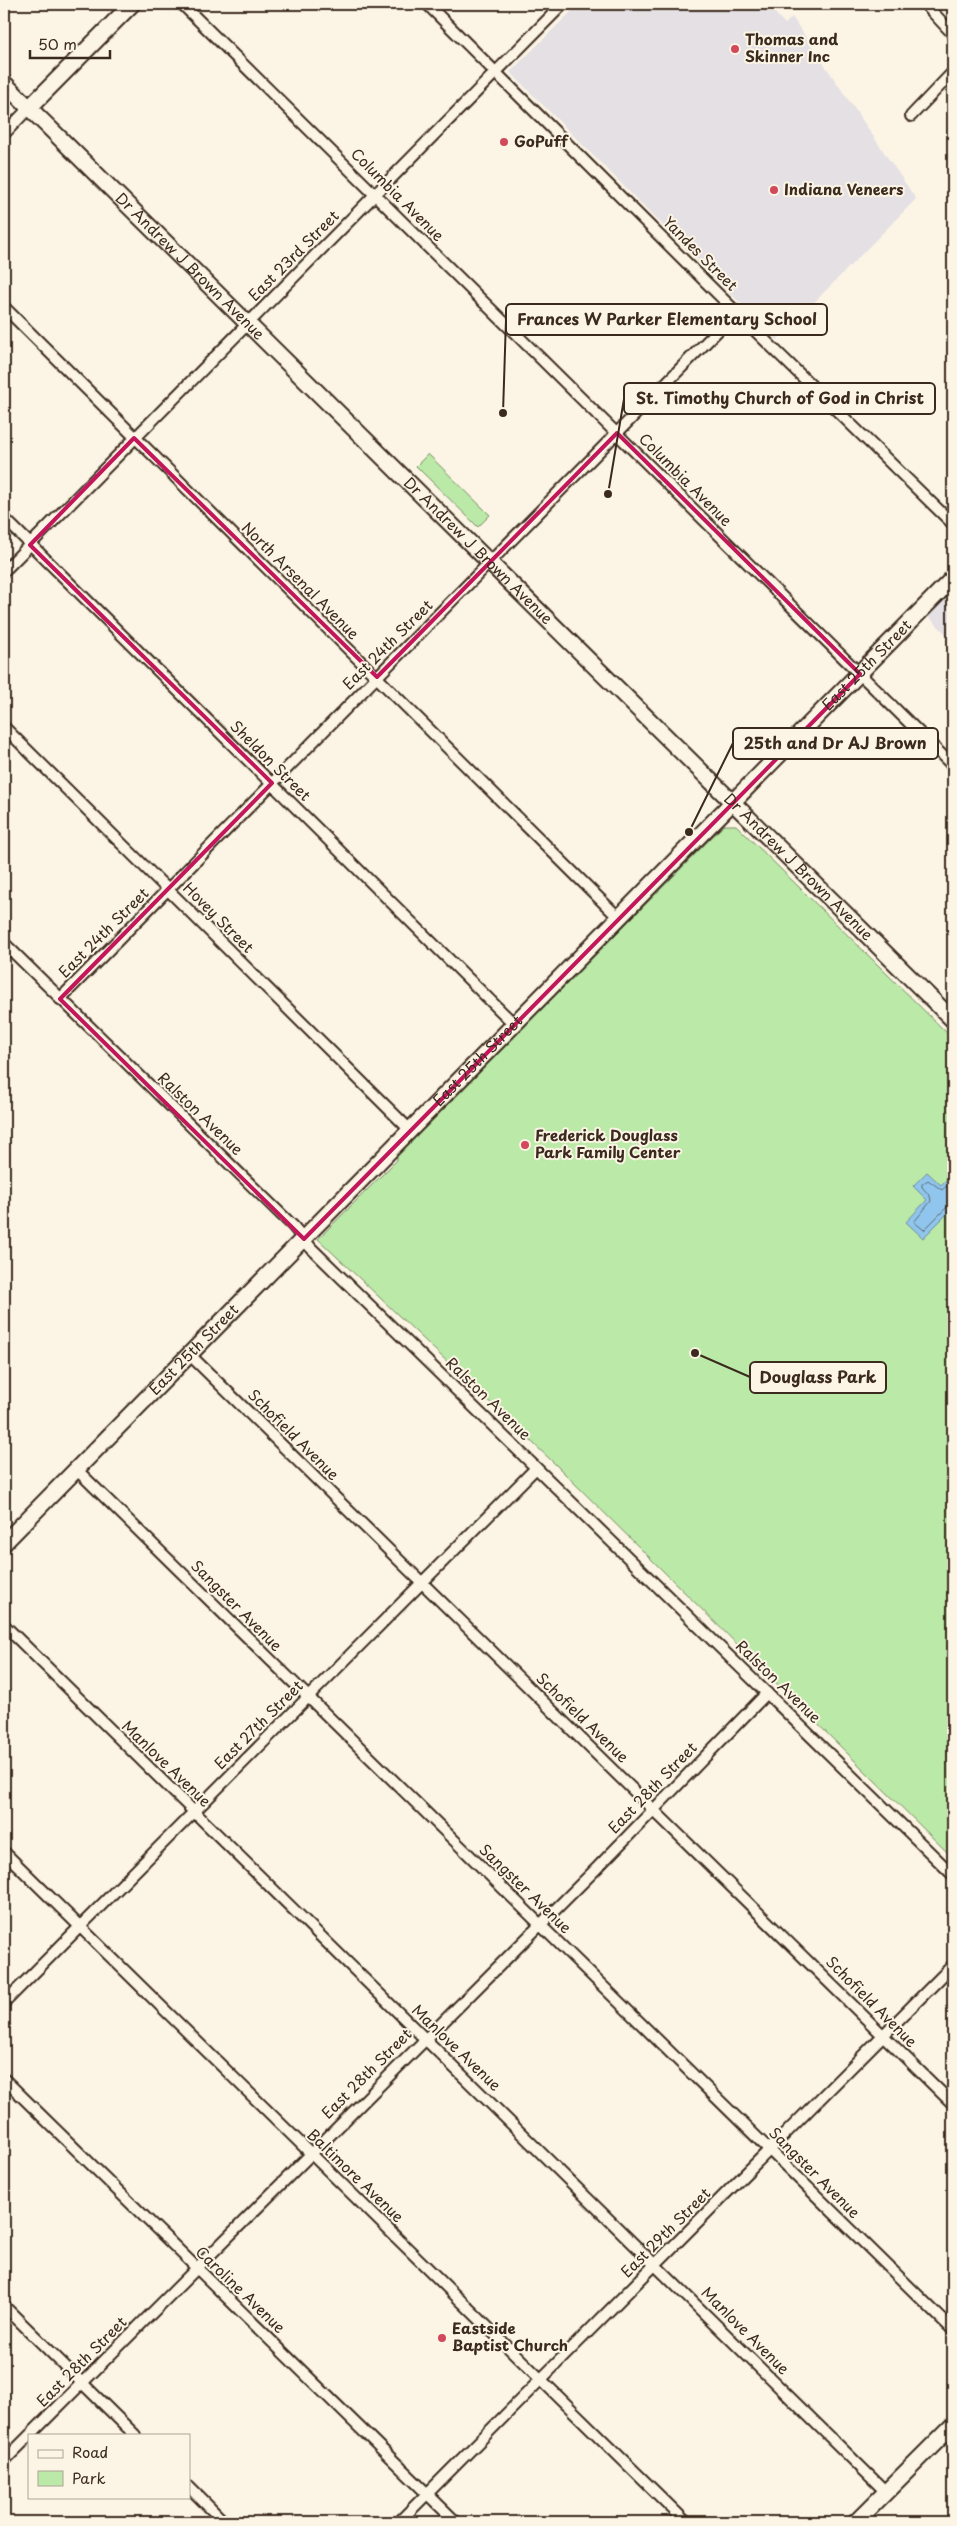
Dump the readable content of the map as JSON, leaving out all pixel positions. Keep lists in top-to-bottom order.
{
  "streets": {
    "main road": ["Dr Andrew J Brown Avenue", "East 25th Street"],
    "street": [
      "Columbia Avenue",
      "Yandes Street",
      "East 23rd Street",
      "North Arsenal Avenue",
      "East 24th Street",
      "Sheldon Street",
      "Hovey Street",
      "Ralston Avenue",
      "Schofield Avenue",
      "Sangster Avenue",
      "East 27th Street",
      "Manlove Avenue",
      "East 28th Street",
      "Baltimore Avenue",
      "East 29th Street",
      "Caroline Avenue"
    ]
  },
  "crossings": [
    ["Columbia Avenue", "East 23rd Street"],
    ["Columbia Avenue", "East 24th Street"],
    ["Columbia Avenue", "East 25th Street"],
    ["Yandes Street", "East 23rd Street"],
    ["Yandes Street", "East 24th Street"],
    ["East 23rd Street", "Dr Andrew J Brown Avenue"],
    ["East 23rd Street", "North Arsenal Avenue"],
    ["East 23rd Street", "Sheldon Street"],
    ["Dr Andrew J Brown Avenue", "East 24th Street"],
    ["Dr Andrew J Brown Avenue", "East 25th Street"],
    ["North Arsenal Avenue", "East 24th Street"],
    ["North Arsenal Avenue", "East 25th Street"],
    ["East 24th Street", "Sheldon Street"],
    ["East 24th Street", "Hovey Street"],
    ["East 24th Street", "Ralston Avenue"],
    ["East 25th Street", "Sheldon Street"],
    ["East 25th Street", "Hovey Street"],
    ["East 25th Street", "Ralston Avenue"],
    ["East 25th Street", "Schofield Avenue"],
    ["East 25th Street", "Sangster Avenue"],
    ["Ralston Avenue", "East 27th Street"],
    ["Ralston Avenue", "East 28th Street"],
    ["Schofield Avenue", "East 27th Street"],
    ["Schofield Avenue", "East 28th Street"],
    ["Schofield Avenue", "East 29th Street"],
    ["Sangster Avenue", "East 27th Street"],
    ["Sangster Avenue", "East 28th Street"],
    ["Sangster Avenue", "East 29th Street"],
    ["East 27th Street", "Manlove Avenue"],
    ["East 27th Street", "Baltimore Avenue"],
    ["Manlove Avenue", "East 28th Street"],
    ["Manlove Avenue", "East 29th Street"],
    ["East 28th Street", "Baltimore Avenue"],
    ["East 28th Street", "Caroline Avenue"],
    ["Baltimore Avenue", "East 29th Street"],
    ["East 29th Street", "Caroline Avenue"]
  ],
  "places": [
    "Thomas and Skinner Inc",
    "GoPuff",
    "Indiana Veneers",
    "Frances W Parker Elementary School",
    "St. Timothy Church of God in Christ",
    "25th and Dr AJ Brown",
    "Frederick Douglass Park Family Center",
    "Douglass Park",
    "Eastside Baptist Church"
  ],
  "legend": ["Road", "Park"],
  "scale_bar": "50 m"
}
